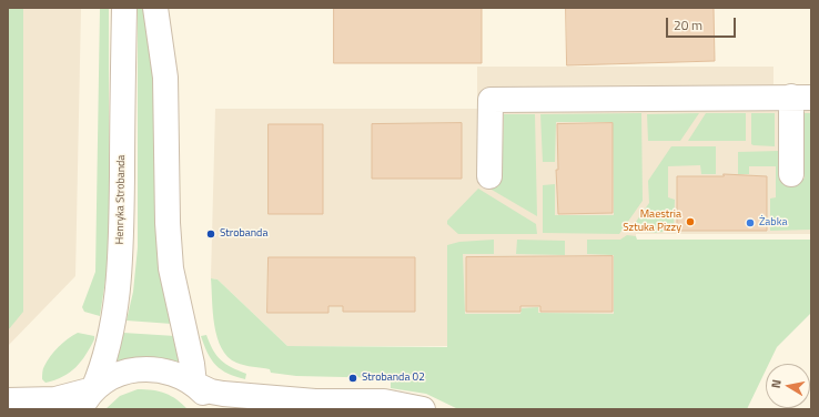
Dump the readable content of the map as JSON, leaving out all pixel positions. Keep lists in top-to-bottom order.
{
  "streets": {
    "street": ["Henryka Strobanda"]
  },
  "places": [
    "Maestria Sztuka Pizzy",
    "Żabka",
    "Strobanda",
    "Strobanda 02"
  ],
  "scale_bar": "20 m",
  "north": "left"
}
